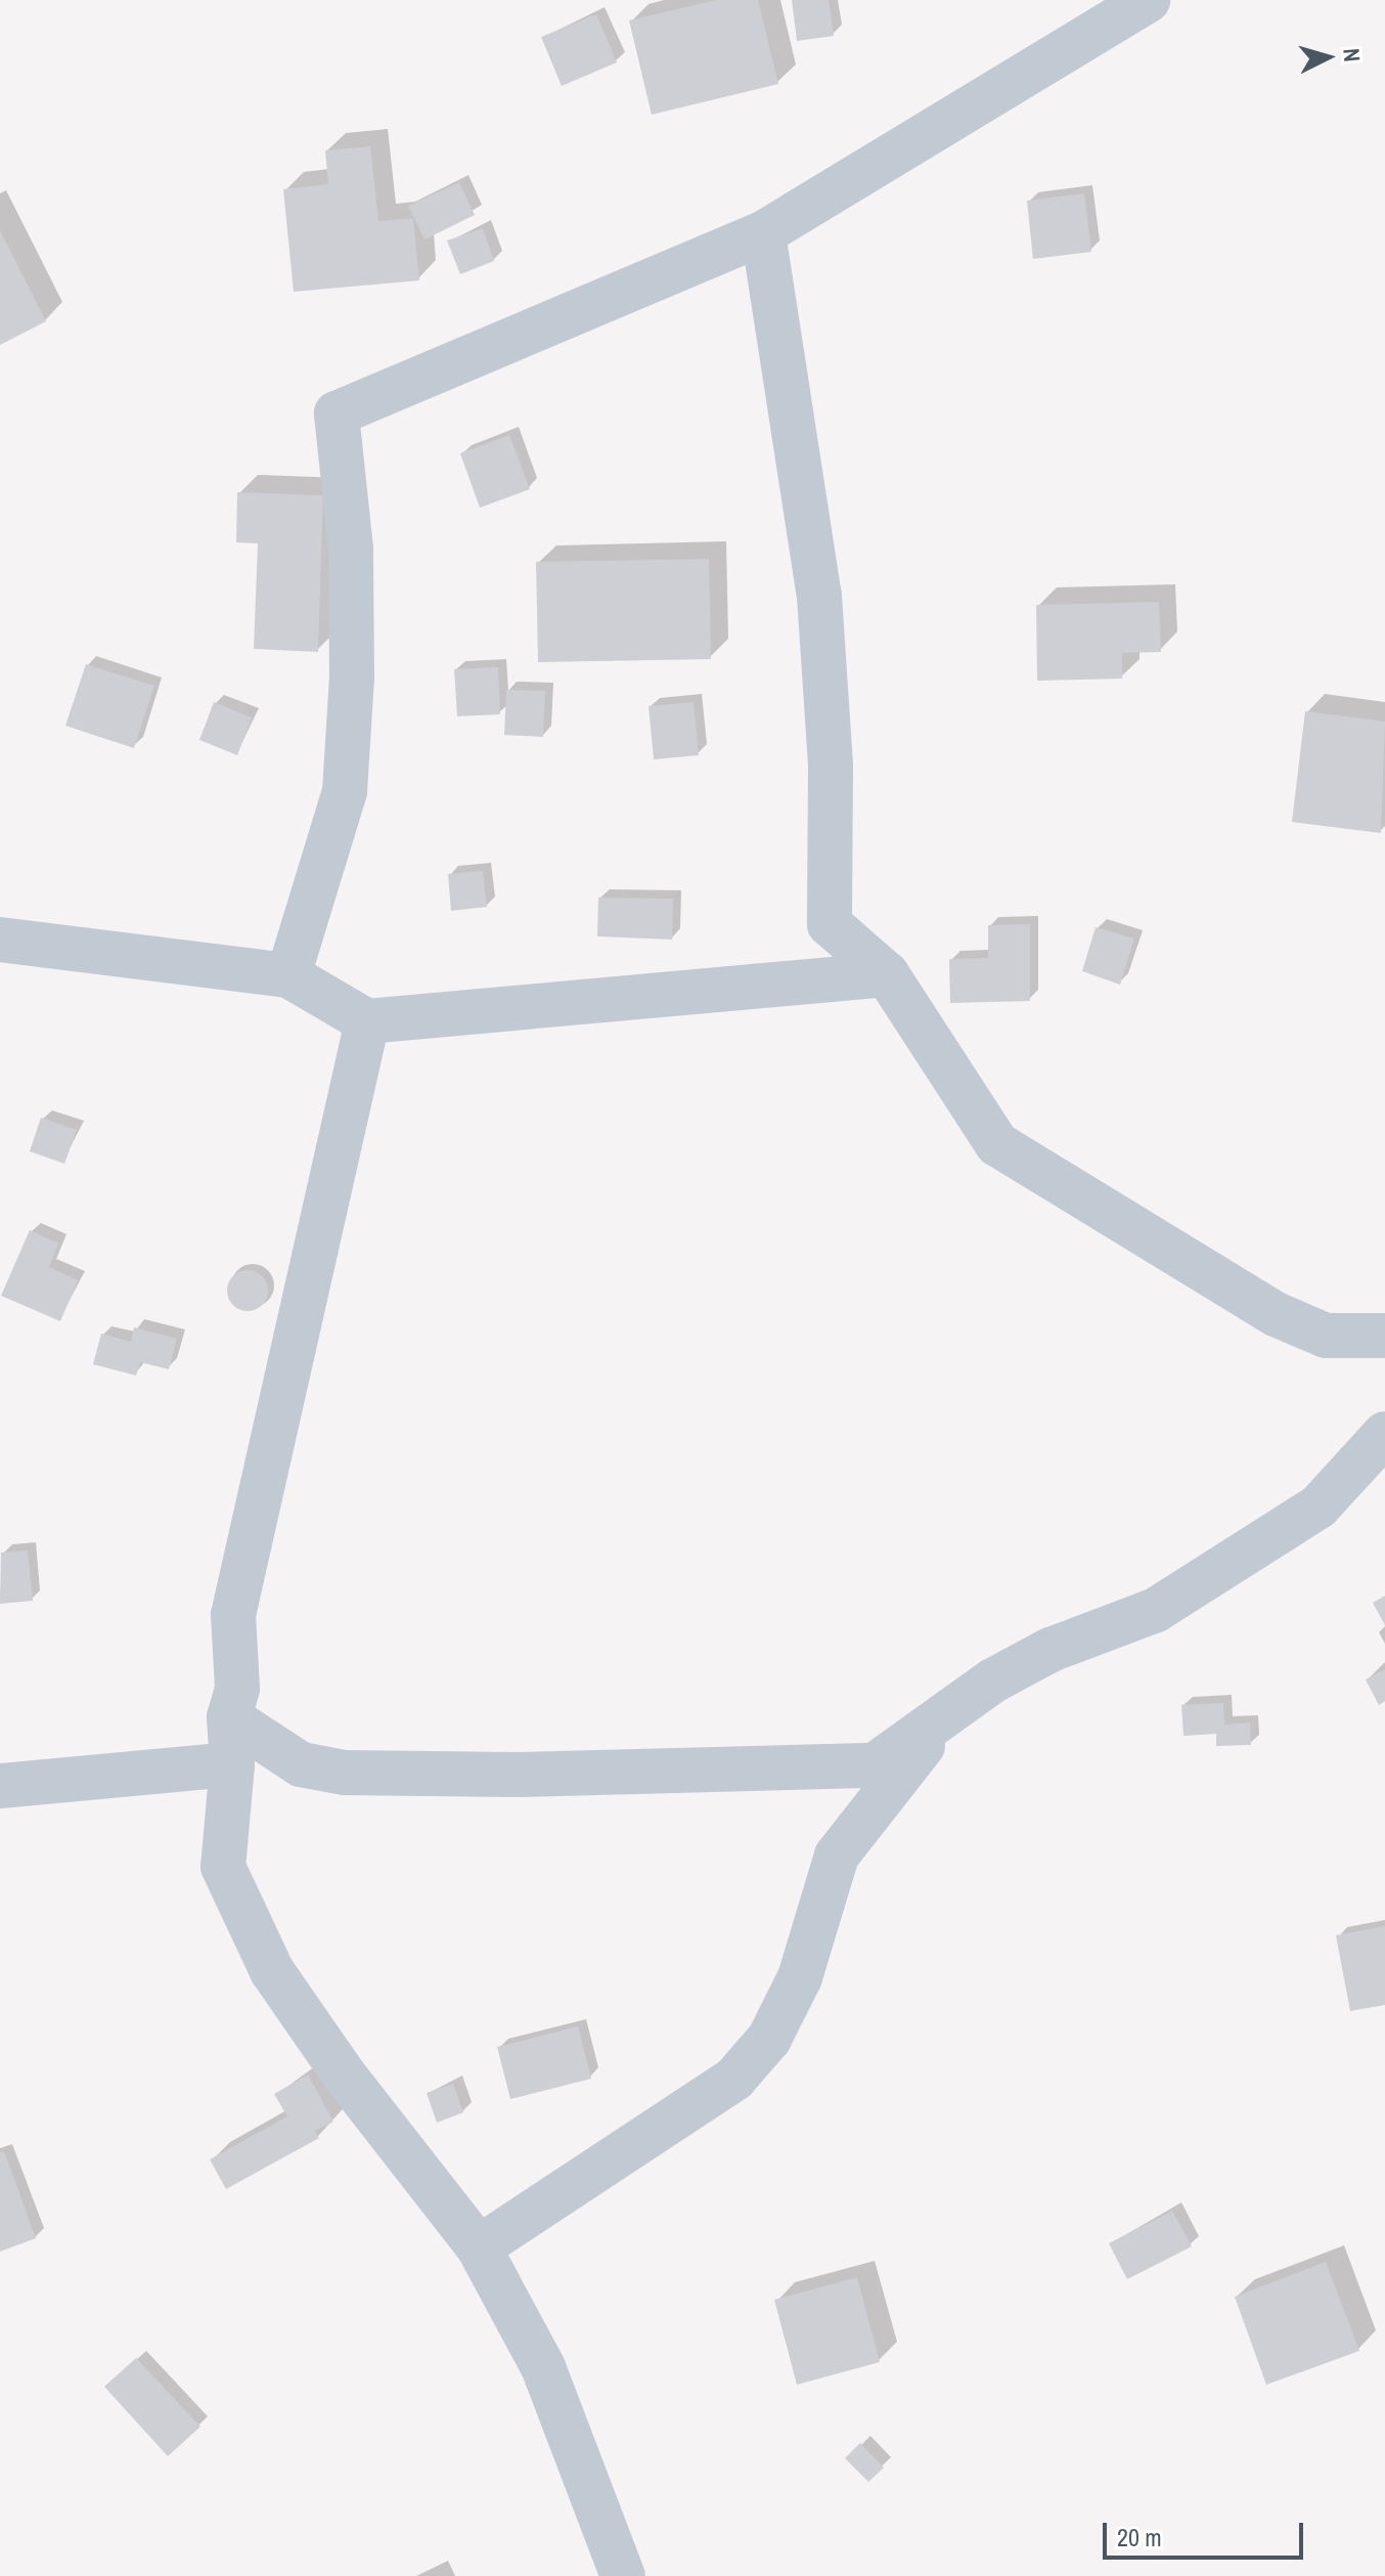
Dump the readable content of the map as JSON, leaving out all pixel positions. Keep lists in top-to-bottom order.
{
  "scale_bar": "20 m",
  "north": "right"
}
